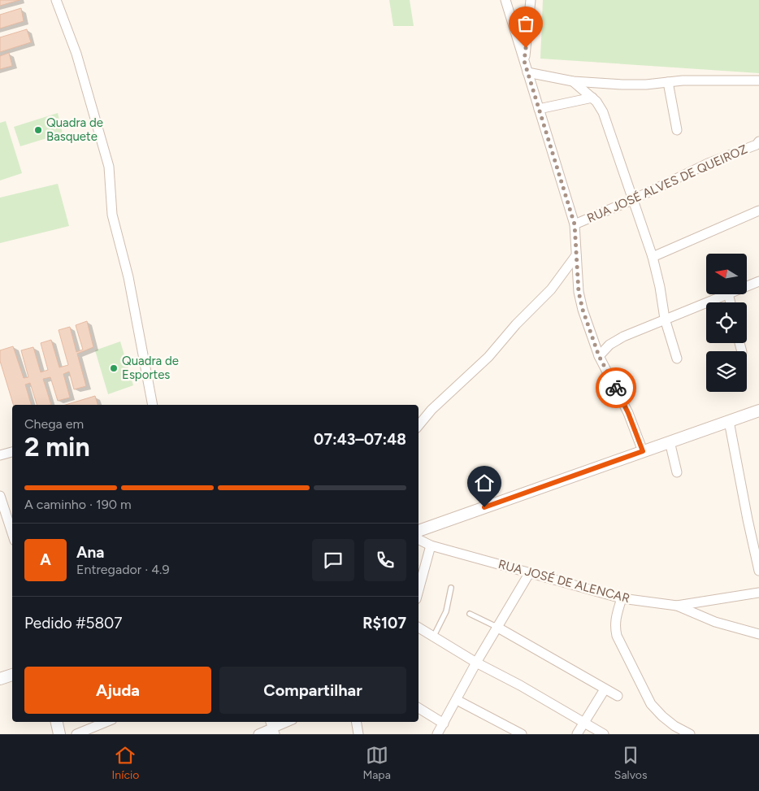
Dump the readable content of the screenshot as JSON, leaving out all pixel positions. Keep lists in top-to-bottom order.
{
  "streets": {
    "street": ["RUA JOSÉ ALVES DE QUEIROZ", "RUA JOSÉ DE ALENCAR"]
  },
  "places": ["Quadra de Basquete", "Quadra de Esportes"],
  "north": "left",
  "page": {
    "heading": ["2 min", "Chega em", "07:43–07:48"],
    "panel": [
      "Ana",
      "Entregador · 4.9",
      "Pedido #5807",
      "R$107"
    ],
    "bar": "A caminho · 190 m",
    "round": "A",
    "buttons": ["Ajuda", "Compartilhar"],
    "tabs": ["Início", "Mapa", "Salvos"]
  }
}
